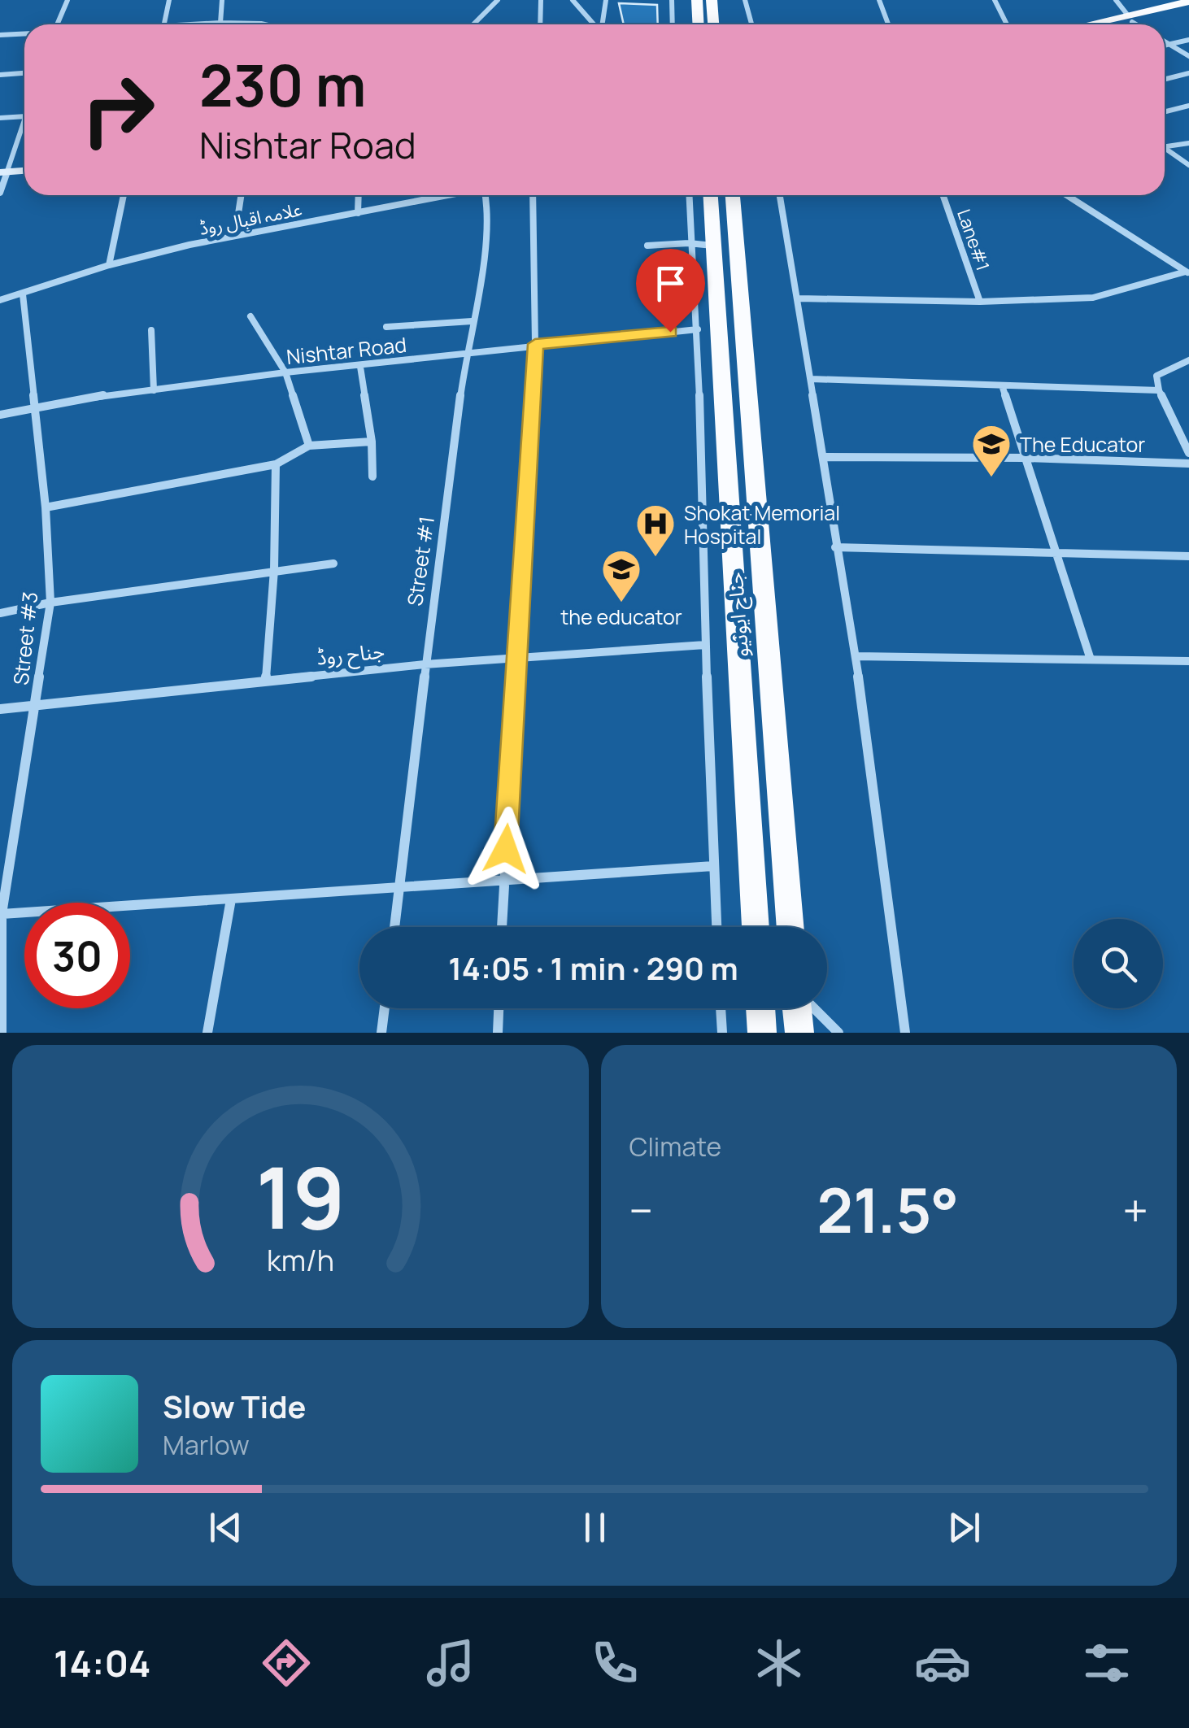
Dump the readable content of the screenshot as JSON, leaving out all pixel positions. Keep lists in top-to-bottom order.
{
  "streets": {
    "main road": ["جناح ایونیو"],
    "street": [
      "علامہ اقبال روڈ",
      "Lane#1",
      "Nishtar Road",
      "Street #1",
      "Street #3",
      "جناح روڈ"
    ]
  },
  "crossings": [
    ["علامہ اقبال روڈ", "Street #3"],
    ["Nishtar Road", "Street #1"],
    ["Nishtar Road", "Street #3"],
    ["Street #1", "جناح روڈ"],
    ["Street #3", "جناح روڈ"]
  ],
  "places": {
    "school or university": ["The Educator", "the educator"],
    "hospital": ["Shokat Memorial Hospital"]
  },
  "page": {
    "turn": ["230 m", "Nishtar Road"],
    "limit": "30",
    "trip": "14:05 · 1 min · 290 m",
    "tile": "Climate",
    "heat": ["−", "21.5°", "+"],
    "song": ["Slow Tide", "Marlow"],
    "tabs": "14:04",
    "gauge": ["19", "km/h"]
  }
}
